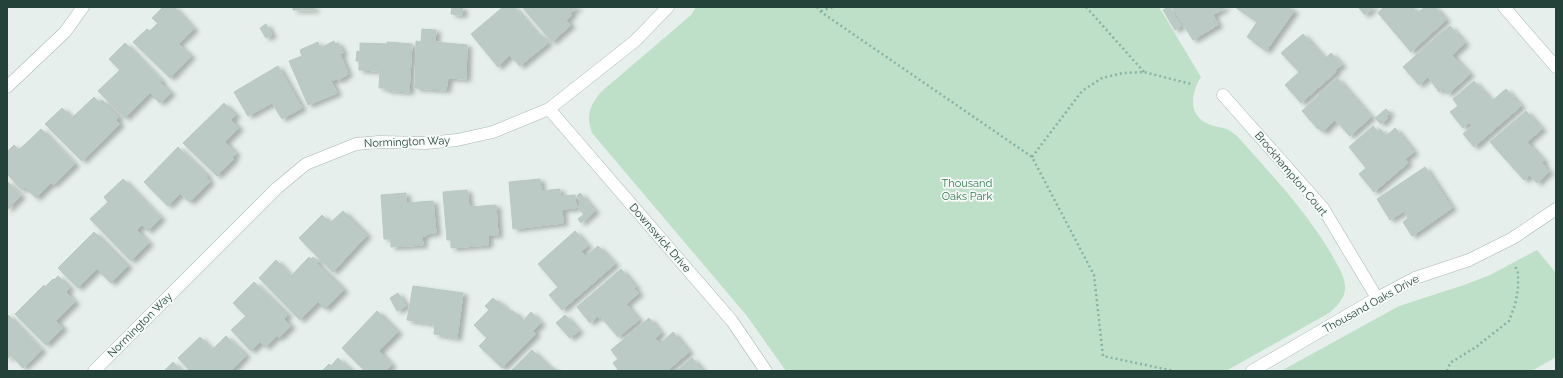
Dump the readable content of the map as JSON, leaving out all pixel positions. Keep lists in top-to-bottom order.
{
  "streets": {
    "street": [
      "Normington Way",
      "Brockhampton Court",
      "Downswick Drive",
      "Thousand Oaks Drive"
    ]
  },
  "crossings": [
    ["Normington Way", "Downswick Drive"],
    ["Brockhampton Court", "Thousand Oaks Drive"]
  ],
  "parks": ["Thousand Oaks Park"]
}
